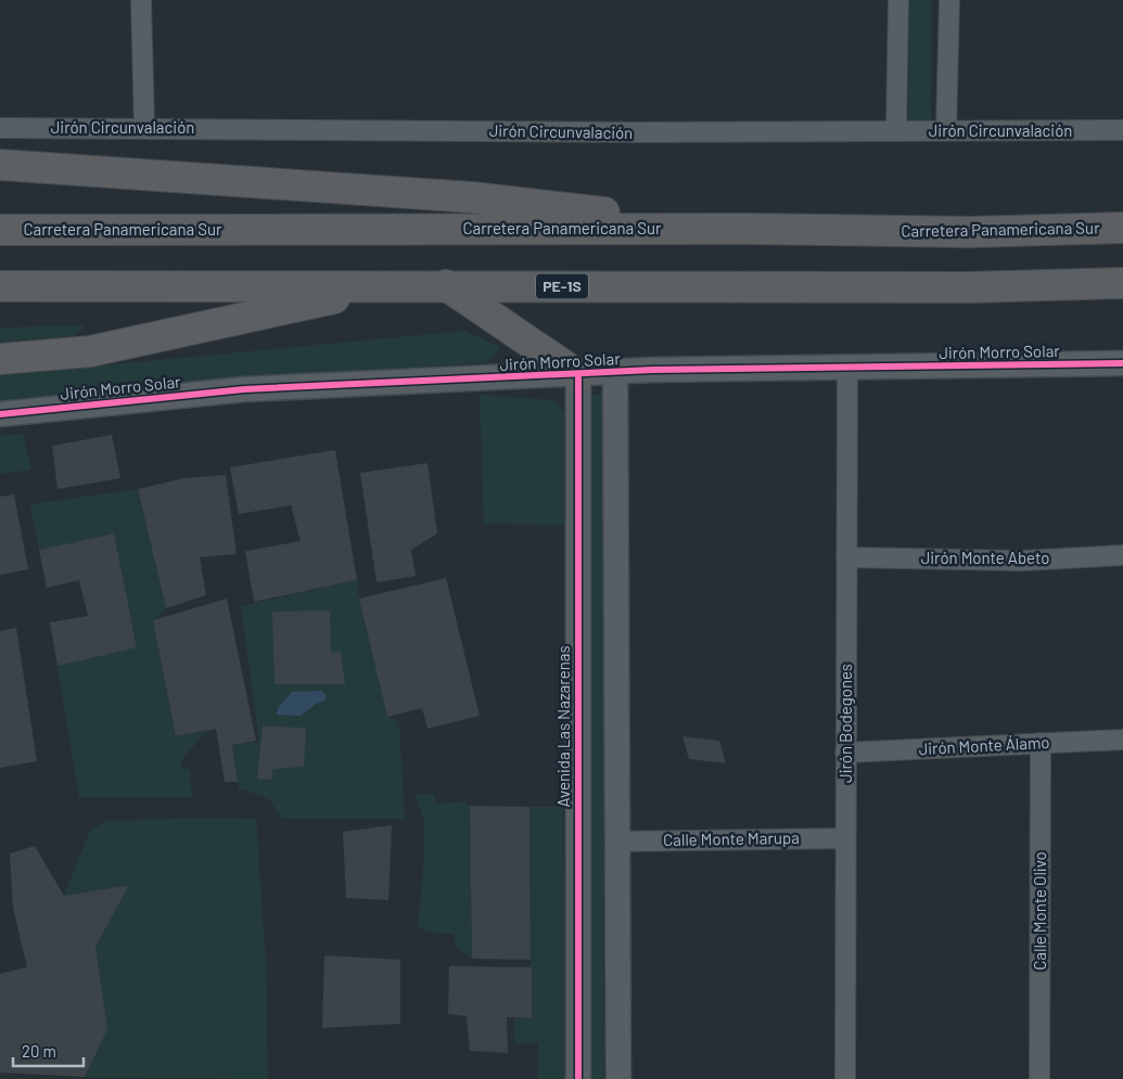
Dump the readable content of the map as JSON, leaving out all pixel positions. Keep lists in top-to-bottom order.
{
  "streets": {
    "highway": ["Carretera Panamericana Sur", "PE-1S"],
    "street": [
      "Jirón Circunvalación",
      "Jirón Morro Solar",
      "Jirón Monte Abeto",
      "Jirón Bodegones",
      "Avenida Las Nazarenas",
      "Jirón Monte Álamo",
      "Calle Monte Marupa",
      "Calle Monte Olivo"
    ]
  },
  "crossings": [
    ["Jirón Morro Solar", "Jirón Bodegones"],
    ["Jirón Morro Solar", "Avenida Las Nazarenas"],
    ["Jirón Monte Abeto", "Jirón Bodegones"],
    ["Jirón Bodegones", "Jirón Monte Álamo"],
    ["Jirón Bodegones", "Calle Monte Marupa"],
    ["Jirón Monte Álamo", "Calle Monte Olivo"]
  ],
  "scale_bar": "20 m"
}
